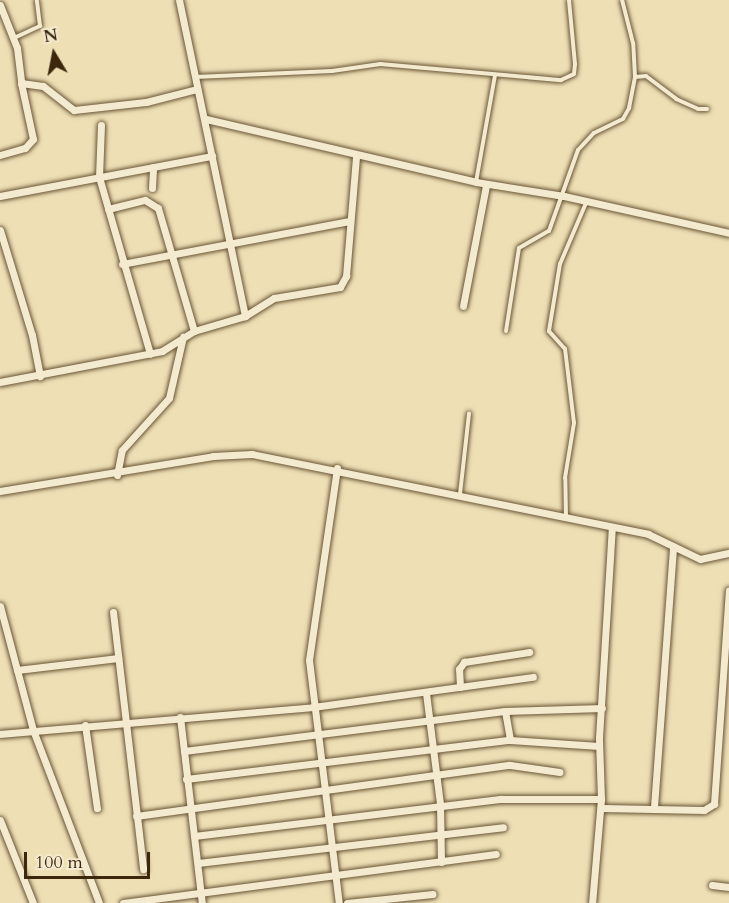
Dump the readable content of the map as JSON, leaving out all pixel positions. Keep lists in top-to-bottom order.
{
  "scale_bar": "100 m",
  "north": "top"
}
